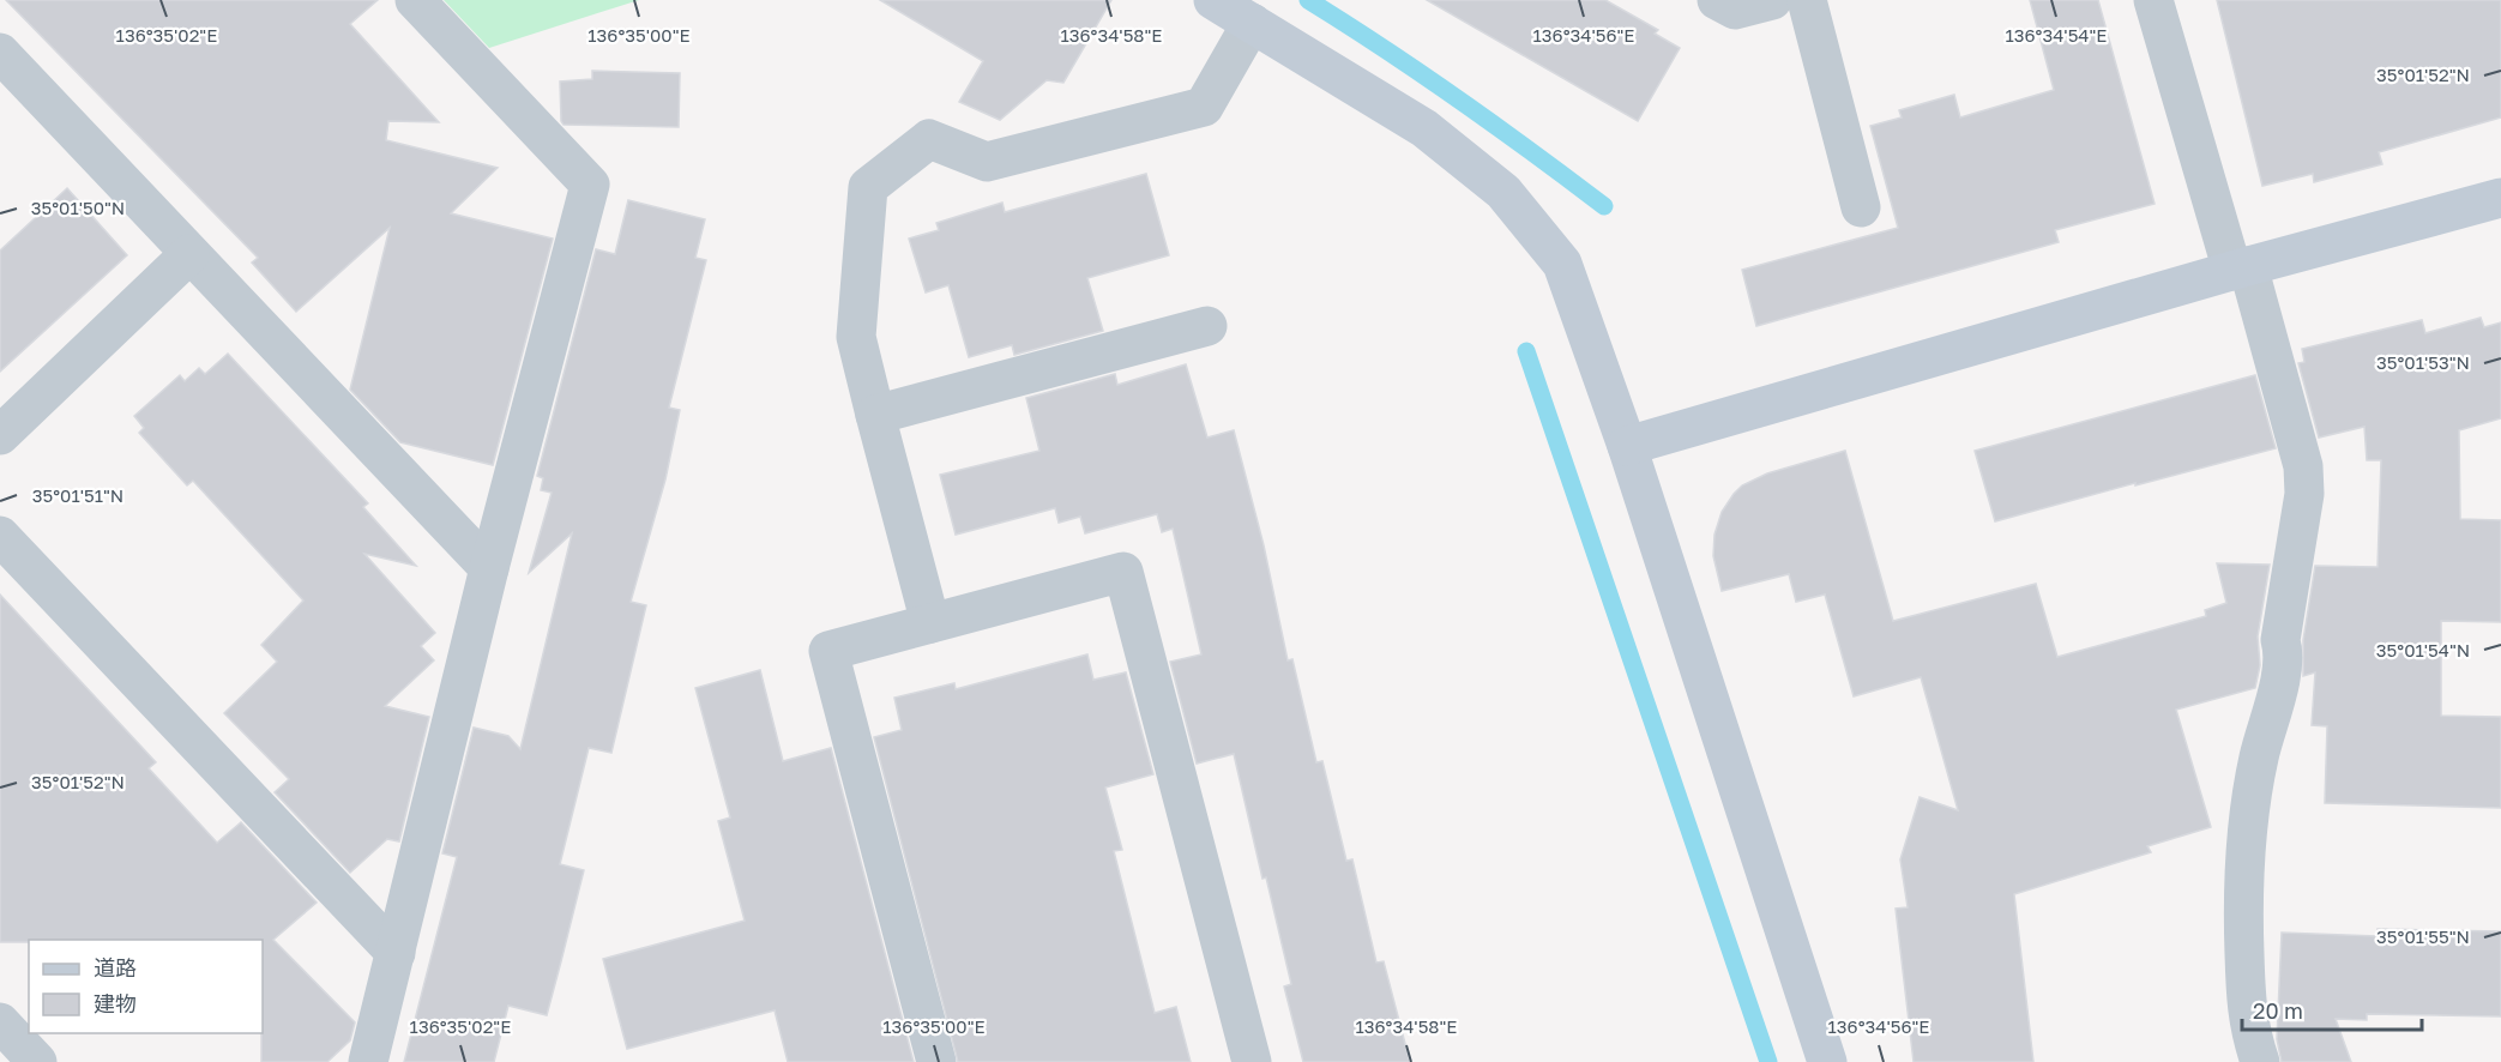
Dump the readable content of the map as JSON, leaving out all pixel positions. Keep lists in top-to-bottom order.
{
  "legend": ["道路", "建物"],
  "scale_bar": "20 m",
  "coordinates": [
    "136°35'02\"E",
    "136°35'00\"E",
    "136°34'58\"E",
    "136°34'56\"E",
    "136°34'54\"E",
    "35°01'52\"N",
    "35°01'50\"N",
    "35°01'53\"N",
    "35°01'51\"N",
    "35°01'54\"N",
    "35°01'55\"N"
  ]
}
